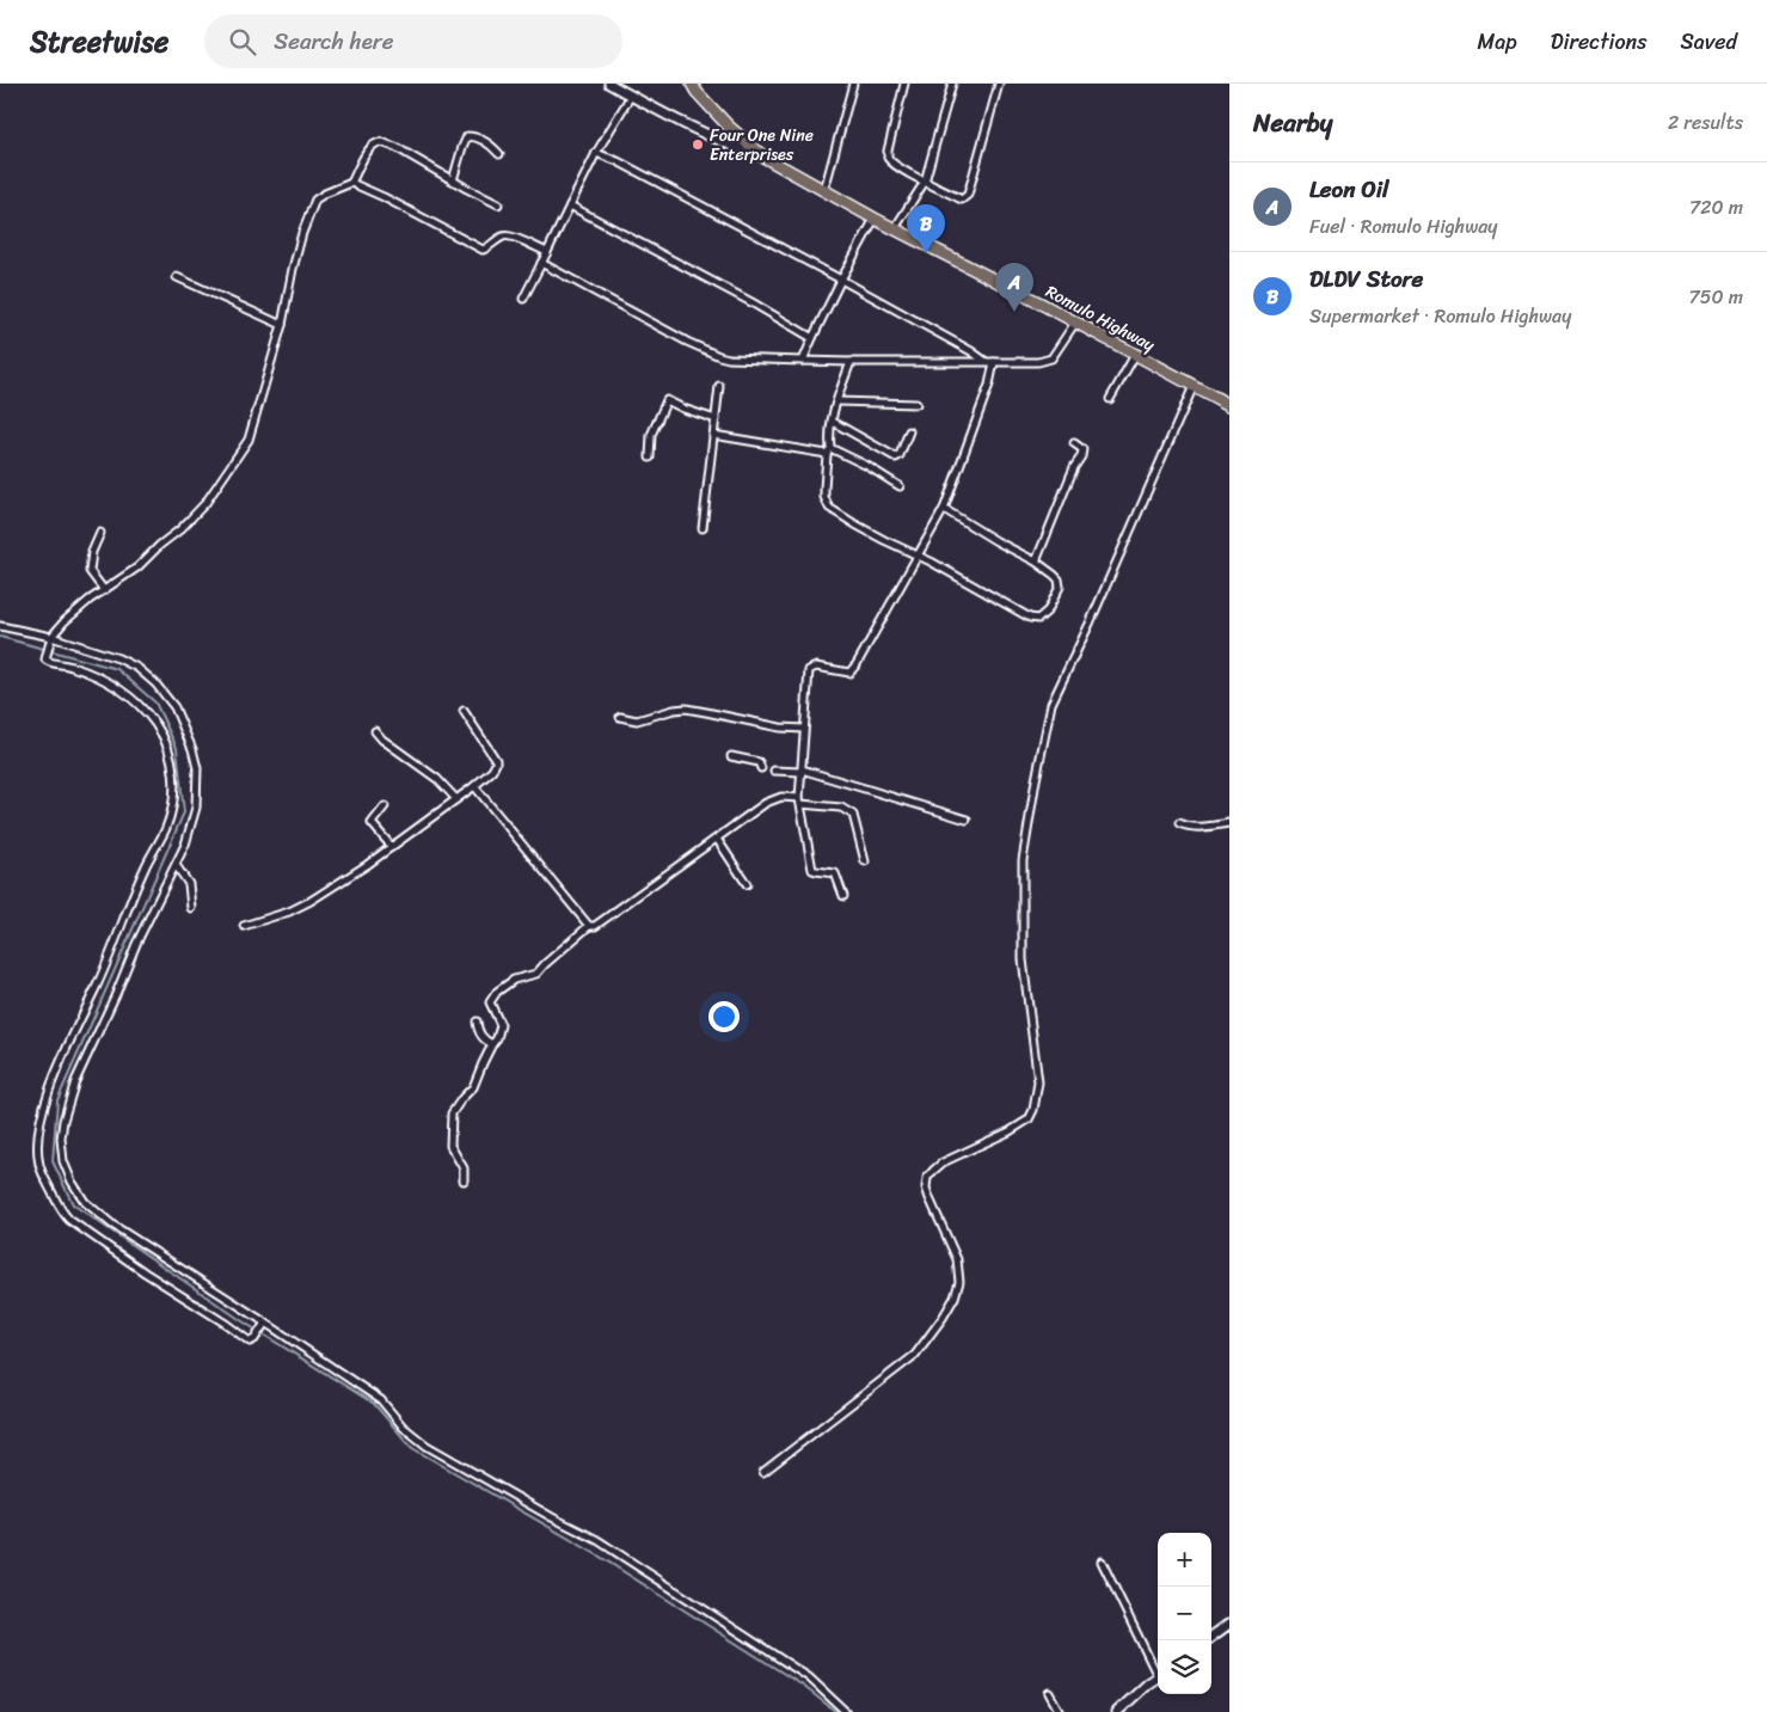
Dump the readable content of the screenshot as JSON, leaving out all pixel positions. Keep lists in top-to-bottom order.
{
  "streets": {
    "highway": ["Romulo Highway"]
  },
  "places": ["Four One Nine Enterprises"],
  "page": {
    "header": "Streetwise",
    "search": "Search here",
    "nav": ["Map", "Directions", "Saved"],
    "heading": ["Nearby", "2 results"],
    "list": [
      {
        "mark": "A",
        "name": "Leon Oil",
        "note": "Fuel · Romulo Highway",
        "value": "720 m"
      },
      {
        "mark": "B",
        "name": "DLDV Store",
        "note": "Supermarket · Romulo Highway",
        "value": "750 m"
      }
    ],
    "pins": ["B", "A"],
    "map_buttons": ["+", "−"]
  }
}
